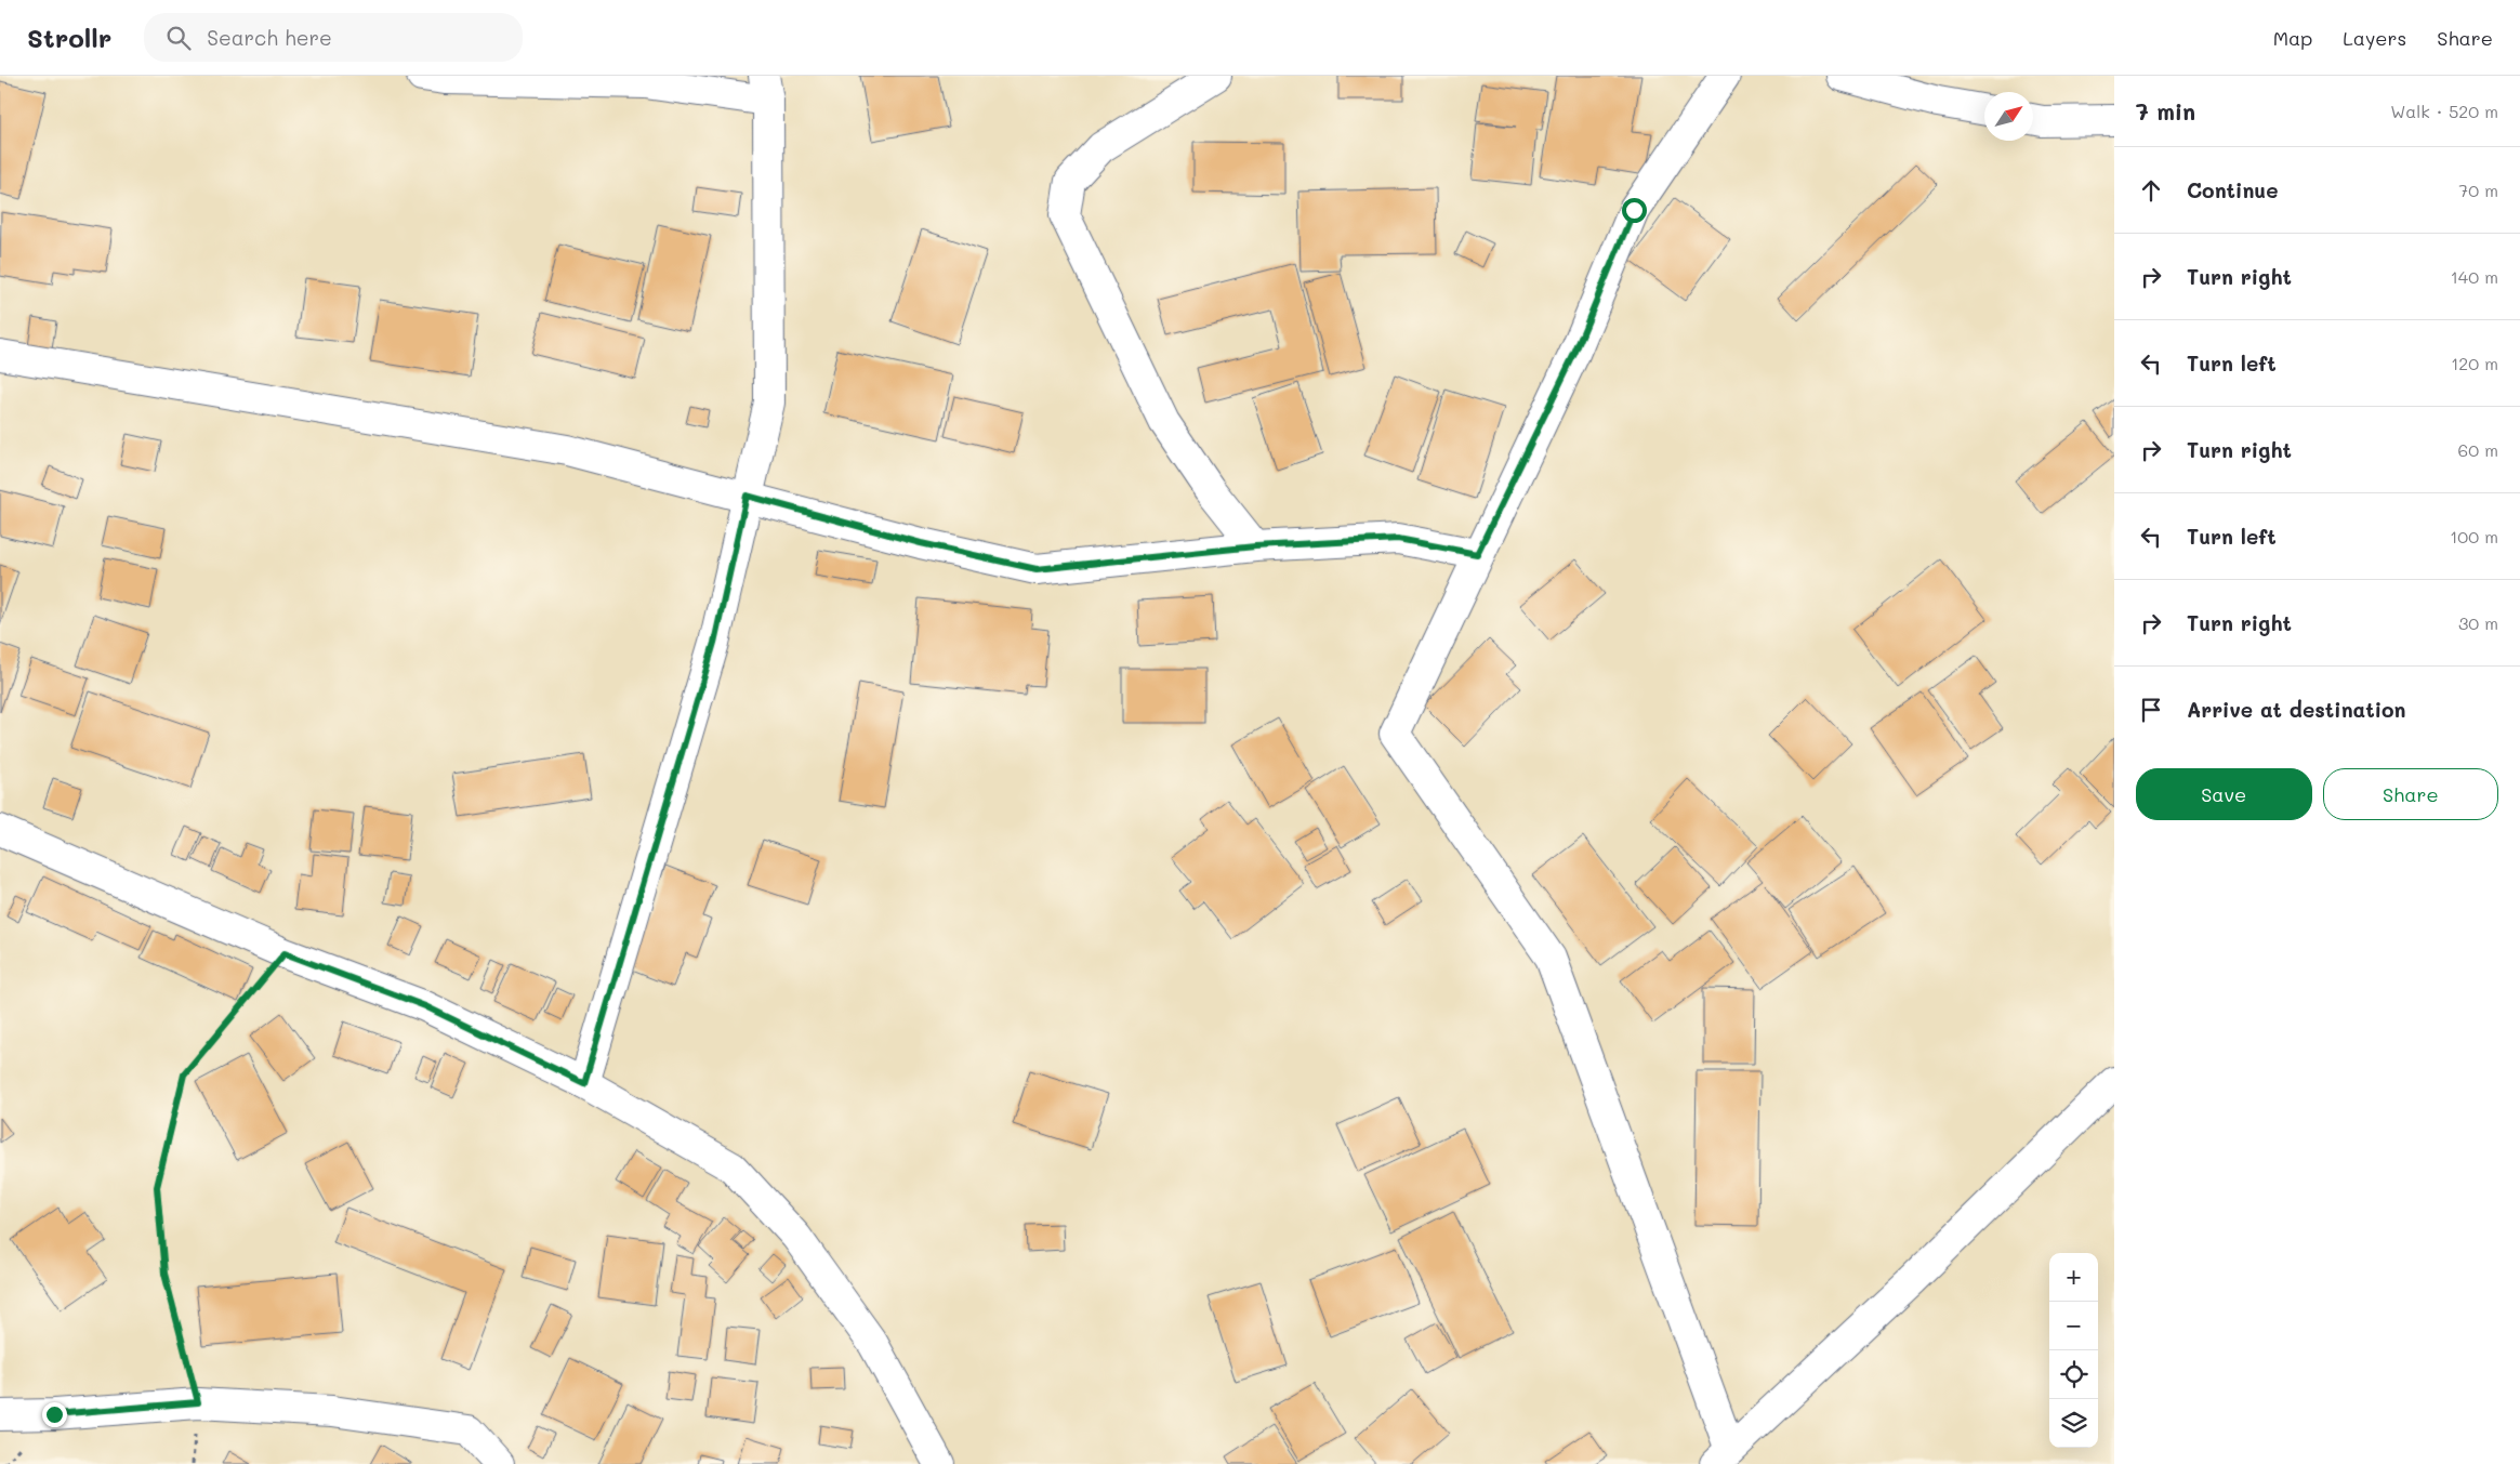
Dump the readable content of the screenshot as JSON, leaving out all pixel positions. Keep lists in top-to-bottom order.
{
  "north": "top right",
  "page": {
    "header": "Strollr",
    "search": "Search here",
    "nav": ["Map", "Layers", "Share"],
    "heading": ["7 min", "Walk · 520 m"],
    "list": [
      ["Continue", "70 m"],
      ["Turn right", "140 m"],
      ["Turn left", "120 m"],
      ["Turn right", "60 m"],
      ["Turn left", "100 m"],
      ["Turn right", "30 m"],
      "Arrive at destination"
    ],
    "buttons": ["Save", "Share"],
    "map_buttons": ["+", "−"]
  }
}
